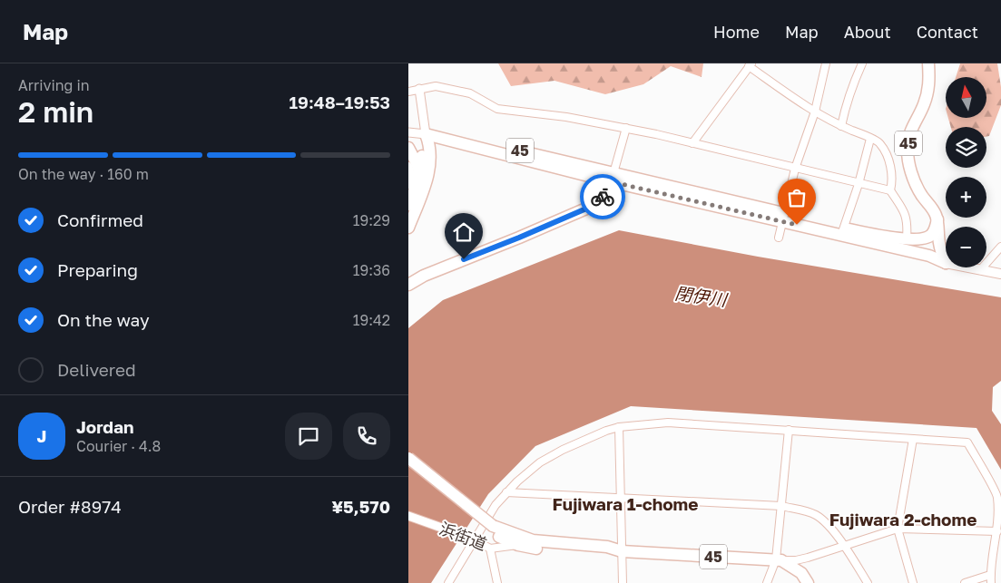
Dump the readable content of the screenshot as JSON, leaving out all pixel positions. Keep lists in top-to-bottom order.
{
  "streets": {
    "highway": ["45"],
    "street": ["浜街道"]
  },
  "crossings": [
    ["45", "浜街道"]
  ],
  "districts": ["Fujiwara 1-chome", "Fujiwara 2-chome"],
  "water": ["閉伊川"],
  "north": "top",
  "page": {
    "header": "Map",
    "nav": [
      "Home",
      "Map",
      "About",
      "Contact"
    ],
    "heading": ["2 min", "Arriving in", "19:48–19:53"],
    "panel": [
      "Jordan",
      "Courier · 4.8",
      "Order #8974",
      "¥5,570"
    ],
    "map_buttons": ["+", "−"],
    "bar": "On the way · 160 m",
    "list": [
      ["Confirmed", "19:29"],
      ["Preparing", "19:36"],
      ["On the way", "19:42"],
      "Delivered"
    ],
    "round": "J"
  }
}
